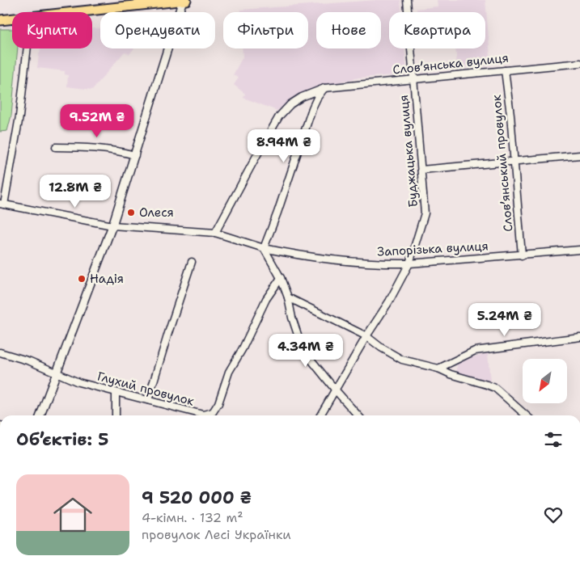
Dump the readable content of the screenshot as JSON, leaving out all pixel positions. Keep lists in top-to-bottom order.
{
  "streets": {
    "street": [
      "Словʼянська вулиця",
      "Буджацька вулиця",
      "Словʼянський провулок",
      "Запорізька вулиця",
      "Глухий провулок"
    ]
  },
  "crossings": [
    ["Словʼянська вулиця", "Буджацька вулиця"],
    ["Словʼянська вулиця", "Словʼянський провулок"],
    ["Словʼянська вулиця", "Запорізька вулиця"],
    ["Буджацька вулиця", "Запорізька вулиця"],
    ["Словʼянський провулок", "Запорізька вулиця"]
  ],
  "places": ["Олеся", "Надія"],
  "north": "bottom left",
  "page": {
    "chip": [
      "Купити",
      "Орендувати",
      "Фільтри",
      "Нове",
      "Квартира"
    ],
    "price": [
      "9.52M ₴",
      "8.94M ₴",
      "12.8M ₴",
      "5.24M ₴",
      "4.34M ₴"
    ],
    "heading": "Об’єктів: 5",
    "list": [
      {
        "name": "9 520 000 ₴",
        "note": "4-кімн. · 132 m² · провулок Лесі Українки"
      }
    ]
  }
}
